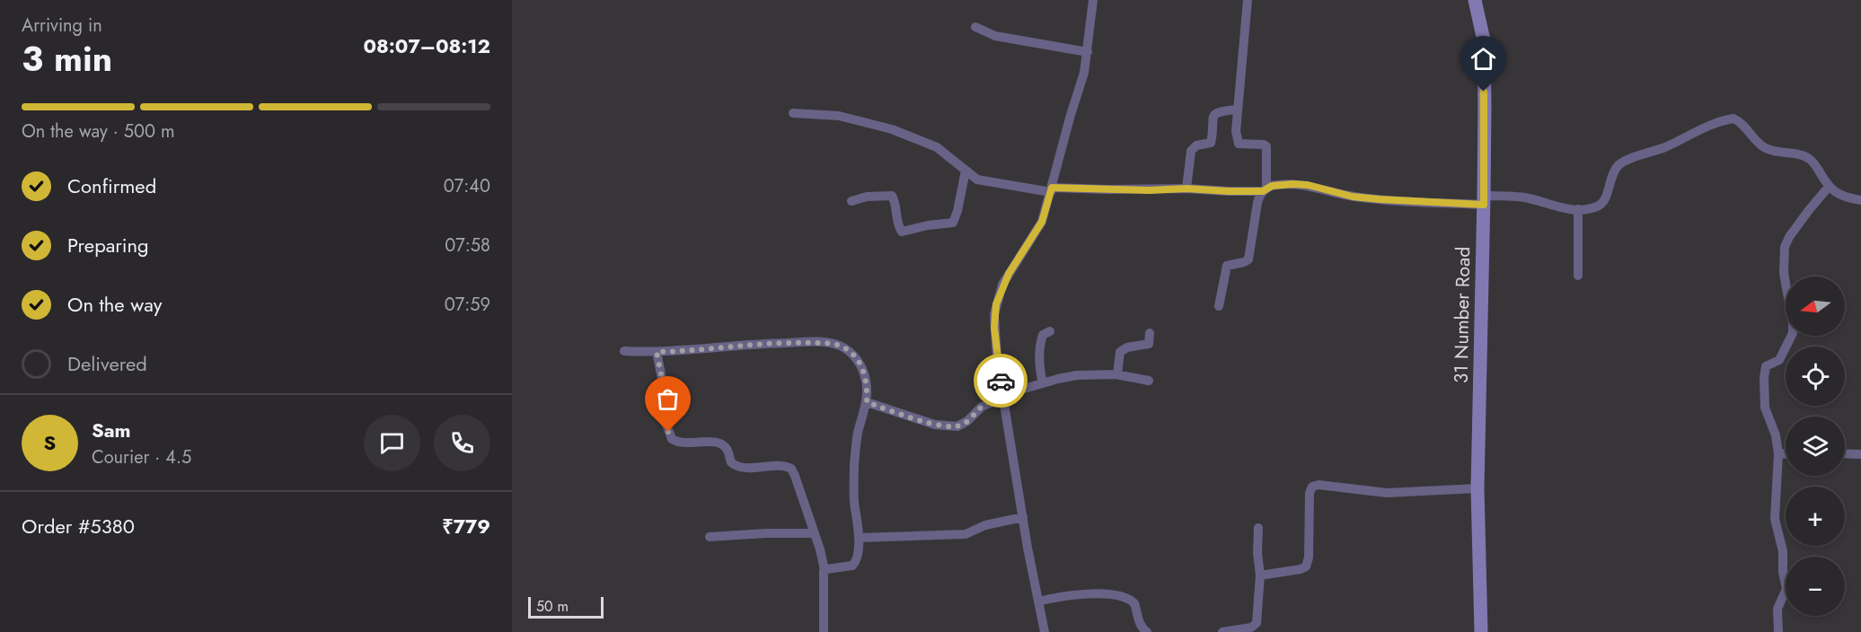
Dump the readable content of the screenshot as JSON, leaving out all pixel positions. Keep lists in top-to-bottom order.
{
  "streets": {
    "main road": ["31 Number Road"]
  },
  "scale_bar": "50 m",
  "north": "left",
  "page": {
    "heading": ["3 min", "Arriving in", "08:07–08:12"],
    "panel": [
      "Sam",
      "Courier · 4.5",
      "Order #5380",
      "₹779"
    ],
    "bar": "On the way · 500 m",
    "list": [
      ["Confirmed", "07:40"],
      ["Preparing", "07:58"],
      ["On the way", "07:59"],
      "Delivered"
    ],
    "map_buttons": ["+", "−"],
    "round": "S",
    "scale": "50 m"
  }
}
